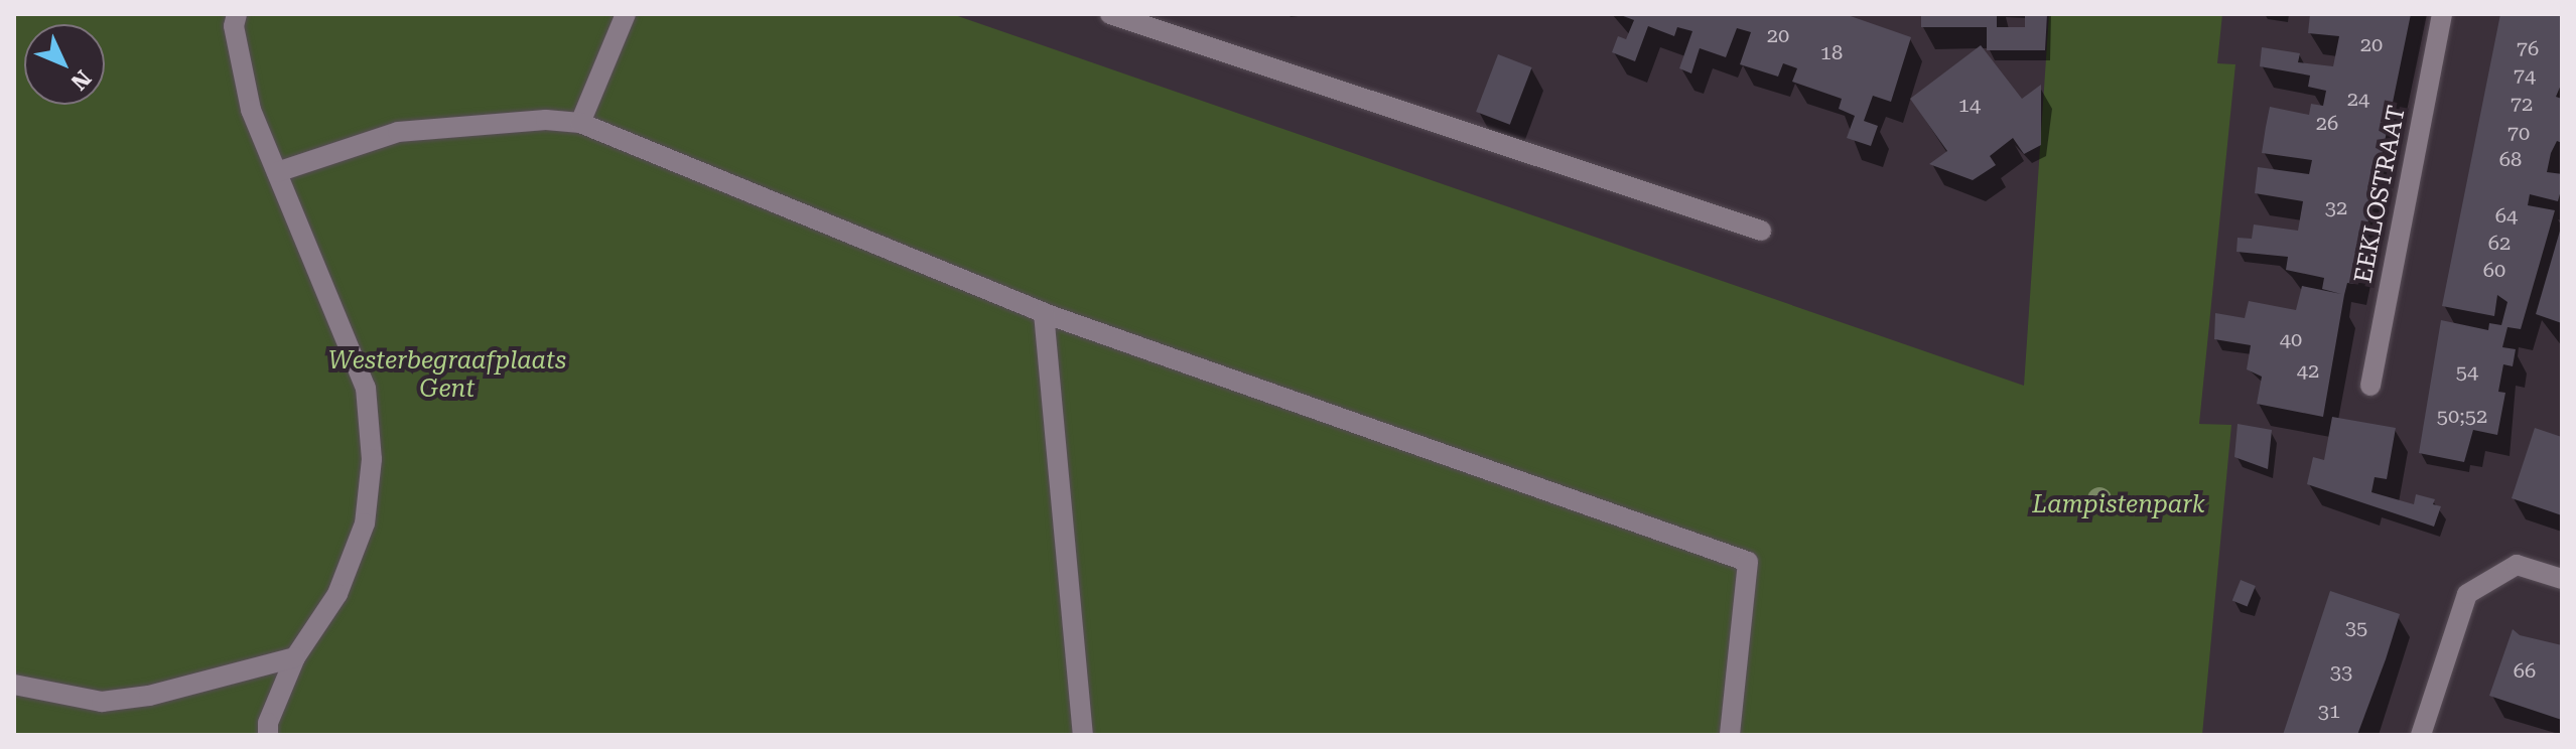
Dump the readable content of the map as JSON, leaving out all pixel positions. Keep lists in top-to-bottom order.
{
  "streets": {
    "street": ["EEKLOSTRAAT"]
  },
  "parks": ["Westerbegraafplaats Gent", "Lampistenpark"],
  "house_numbers": [
    "20",
    "20",
    "76",
    "18",
    "74",
    "24",
    "72",
    "14",
    "26",
    "70",
    "68",
    "32",
    "64",
    "62",
    "60",
    "40",
    "42",
    "54",
    "50;52",
    "35",
    "66",
    "33",
    "31"
  ],
  "north": "bottom right"
}
